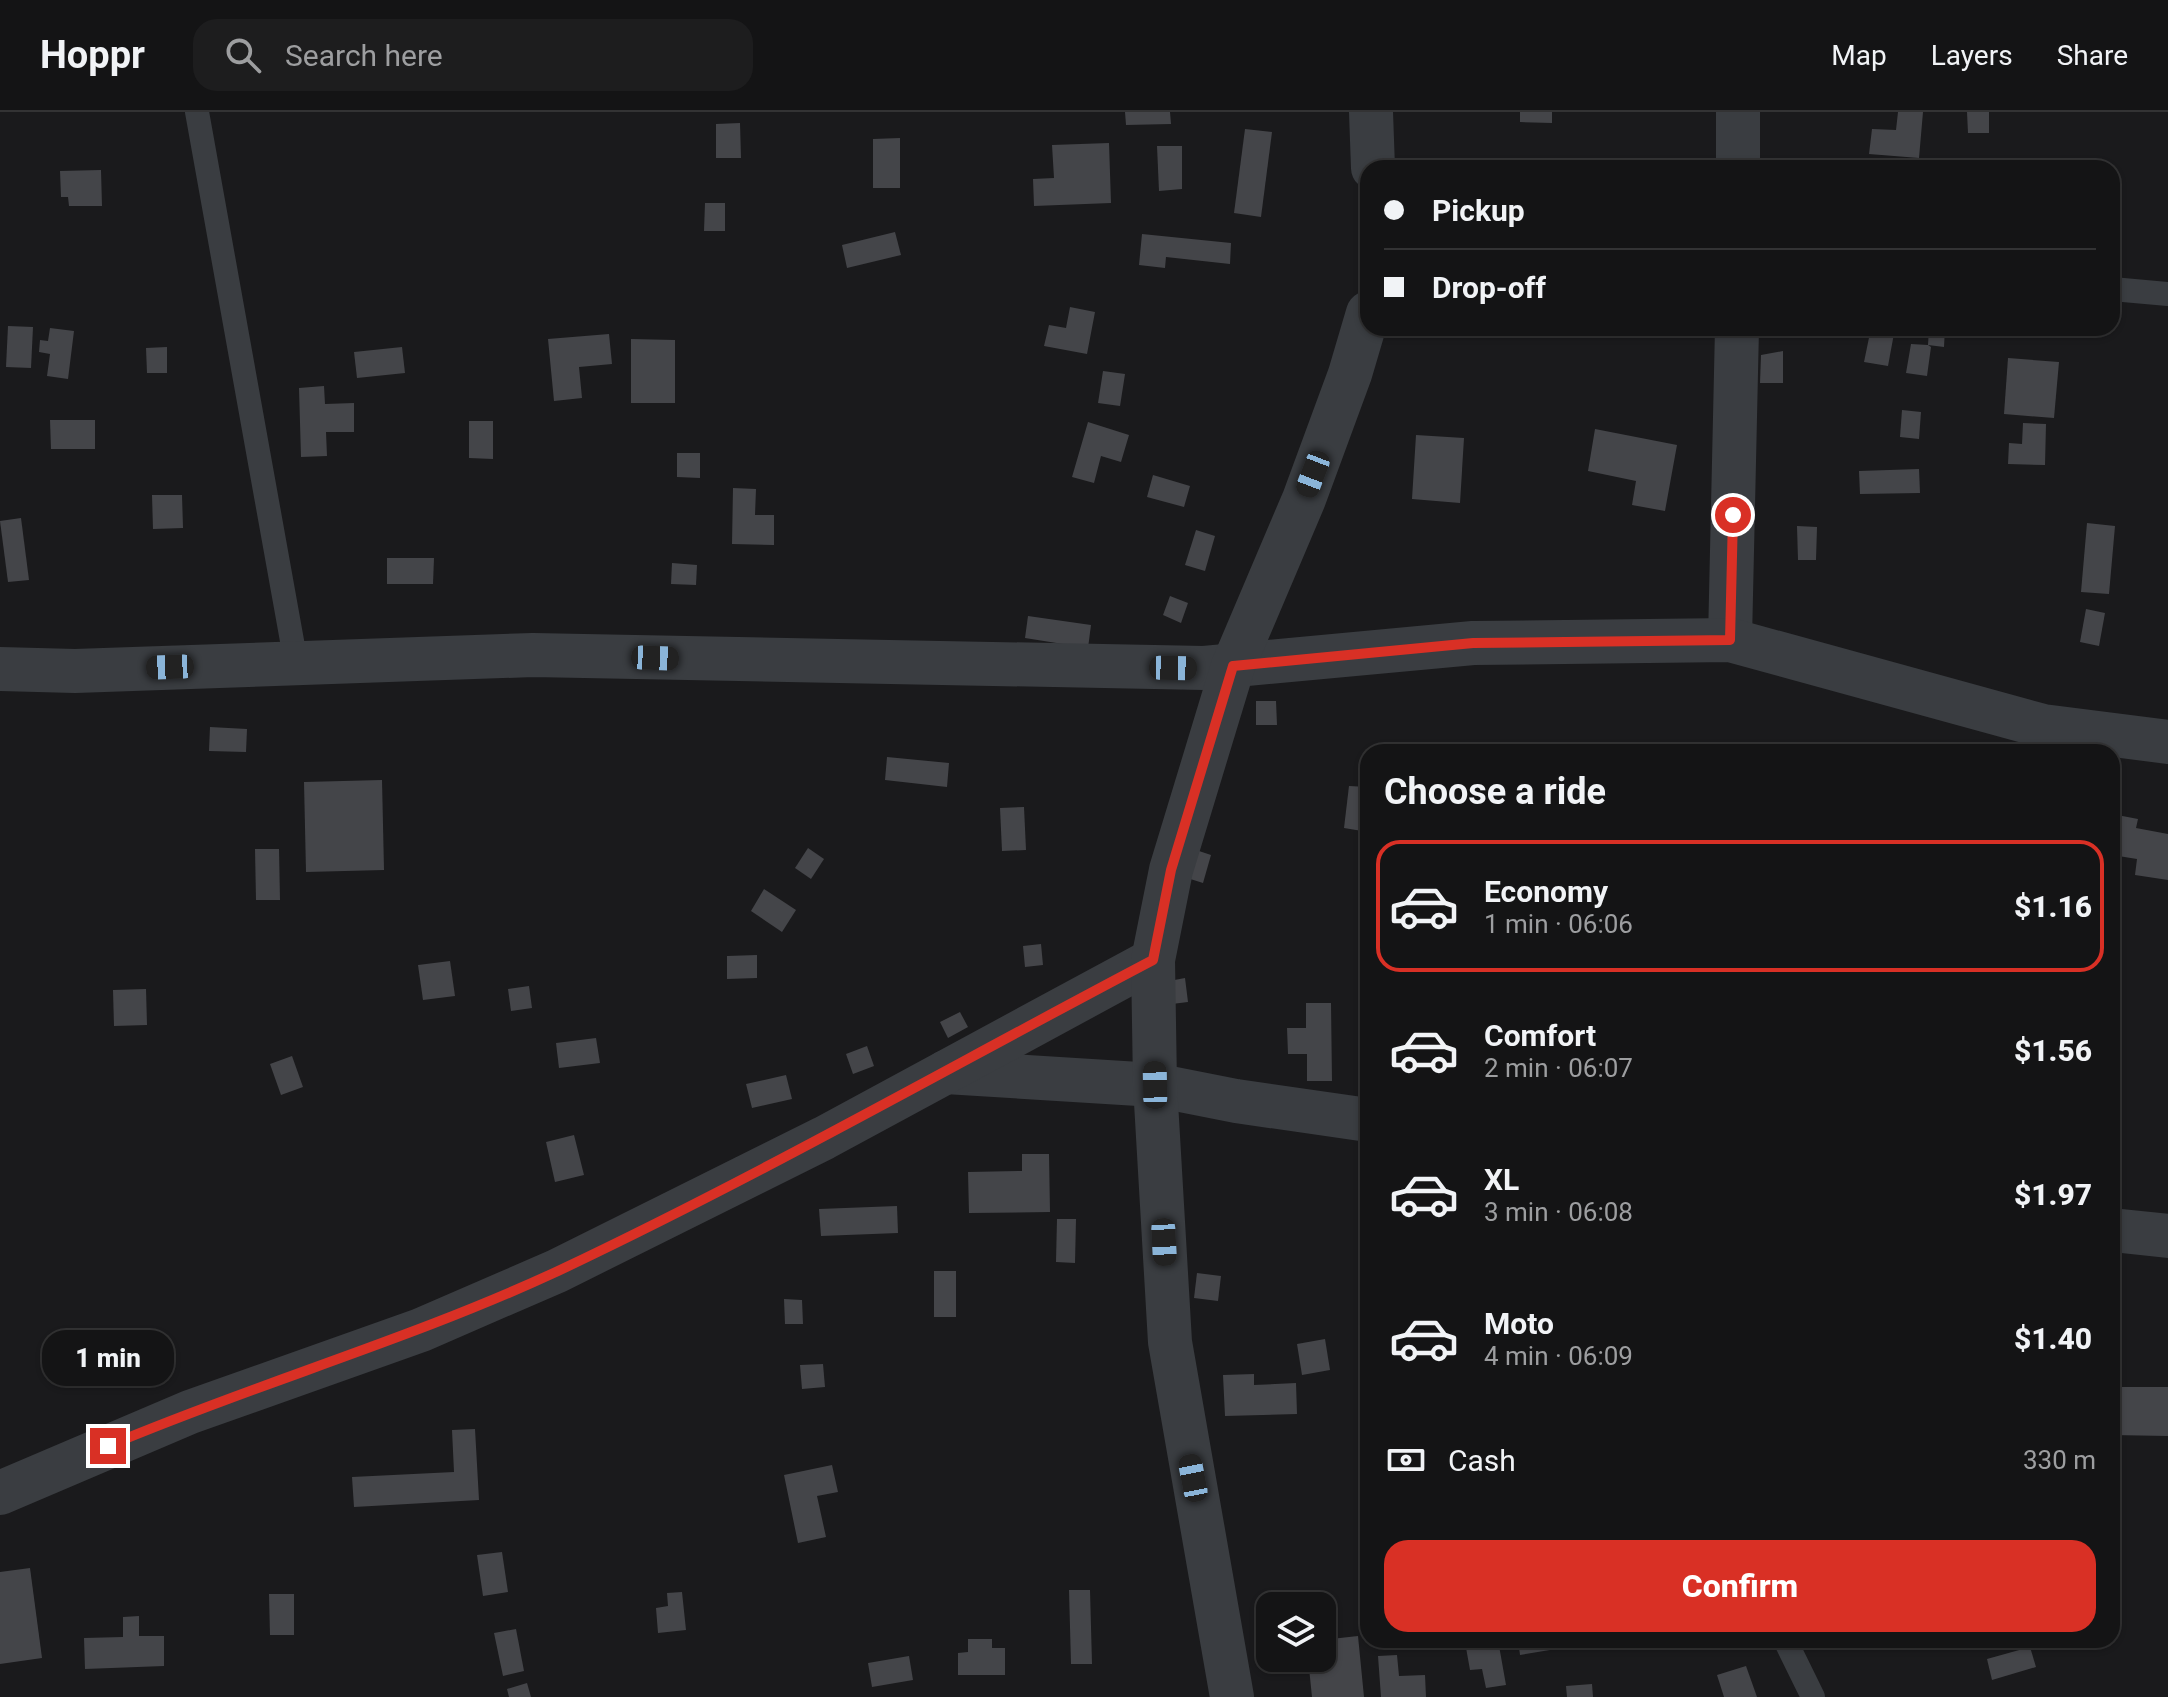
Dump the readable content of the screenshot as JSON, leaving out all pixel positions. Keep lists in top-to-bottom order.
{
  "page": {
    "header": "Hoppr",
    "search": "Search here",
    "nav": ["Map", "Layers", "Share"],
    "banner": ["Pickup", "Drop-off"],
    "heading": "Choose a ride",
    "list": [
      {
        "name": "Economy",
        "note": "1 min · 06:06",
        "value": "$1.16"
      },
      {
        "name": "Comfort",
        "note": "2 min · 06:07",
        "value": "$1.56"
      },
      {
        "name": "XL",
        "note": "3 min · 06:08",
        "value": "$1.97"
      },
      {
        "name": "Moto",
        "note": "4 min · 06:09",
        "value": "$1.40"
      }
    ],
    "bubble": "1 min",
    "pay": ["Cash", "330 m"],
    "buttons": "Confirm"
  }
}
